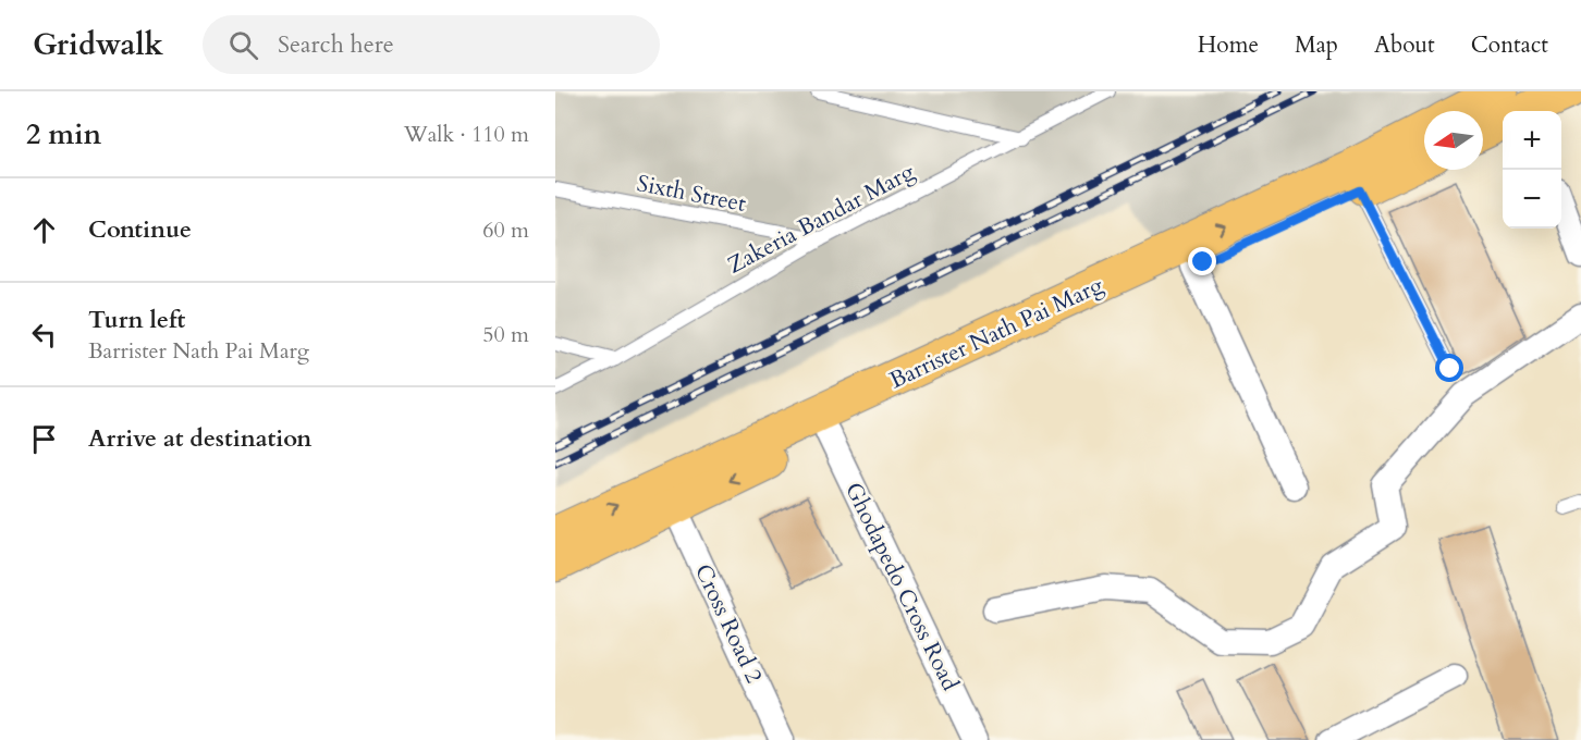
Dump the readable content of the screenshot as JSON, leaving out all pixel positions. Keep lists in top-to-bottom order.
{
  "streets": {
    "main road": ["Barrister Nath Pai Marg"],
    "street": ["Ghodapedo Cross Road", "Cross Road 2"],
    "lane": ["Sixth Street", "Zakeria Bandar Marg"]
  },
  "crossings": [
    ["Sixth Street", "Zakeria Bandar Marg"],
    ["Barrister Nath Pai Marg", "Ghodapedo Cross Road"],
    ["Barrister Nath Pai Marg", "Cross Road 2"]
  ],
  "north": "left",
  "page": {
    "header": "Gridwalk",
    "search": "Search here",
    "nav": [
      "Home",
      "Map",
      "About",
      "Contact"
    ],
    "heading": ["2 min", "Walk · 110 m"],
    "map_buttons": ["+", "−"],
    "list": [
      ["Continue", "60 m"],
      ["Turn left", "Barrister Nath Pai Marg", "50 m"],
      "Arrive at destination"
    ]
  }
}
